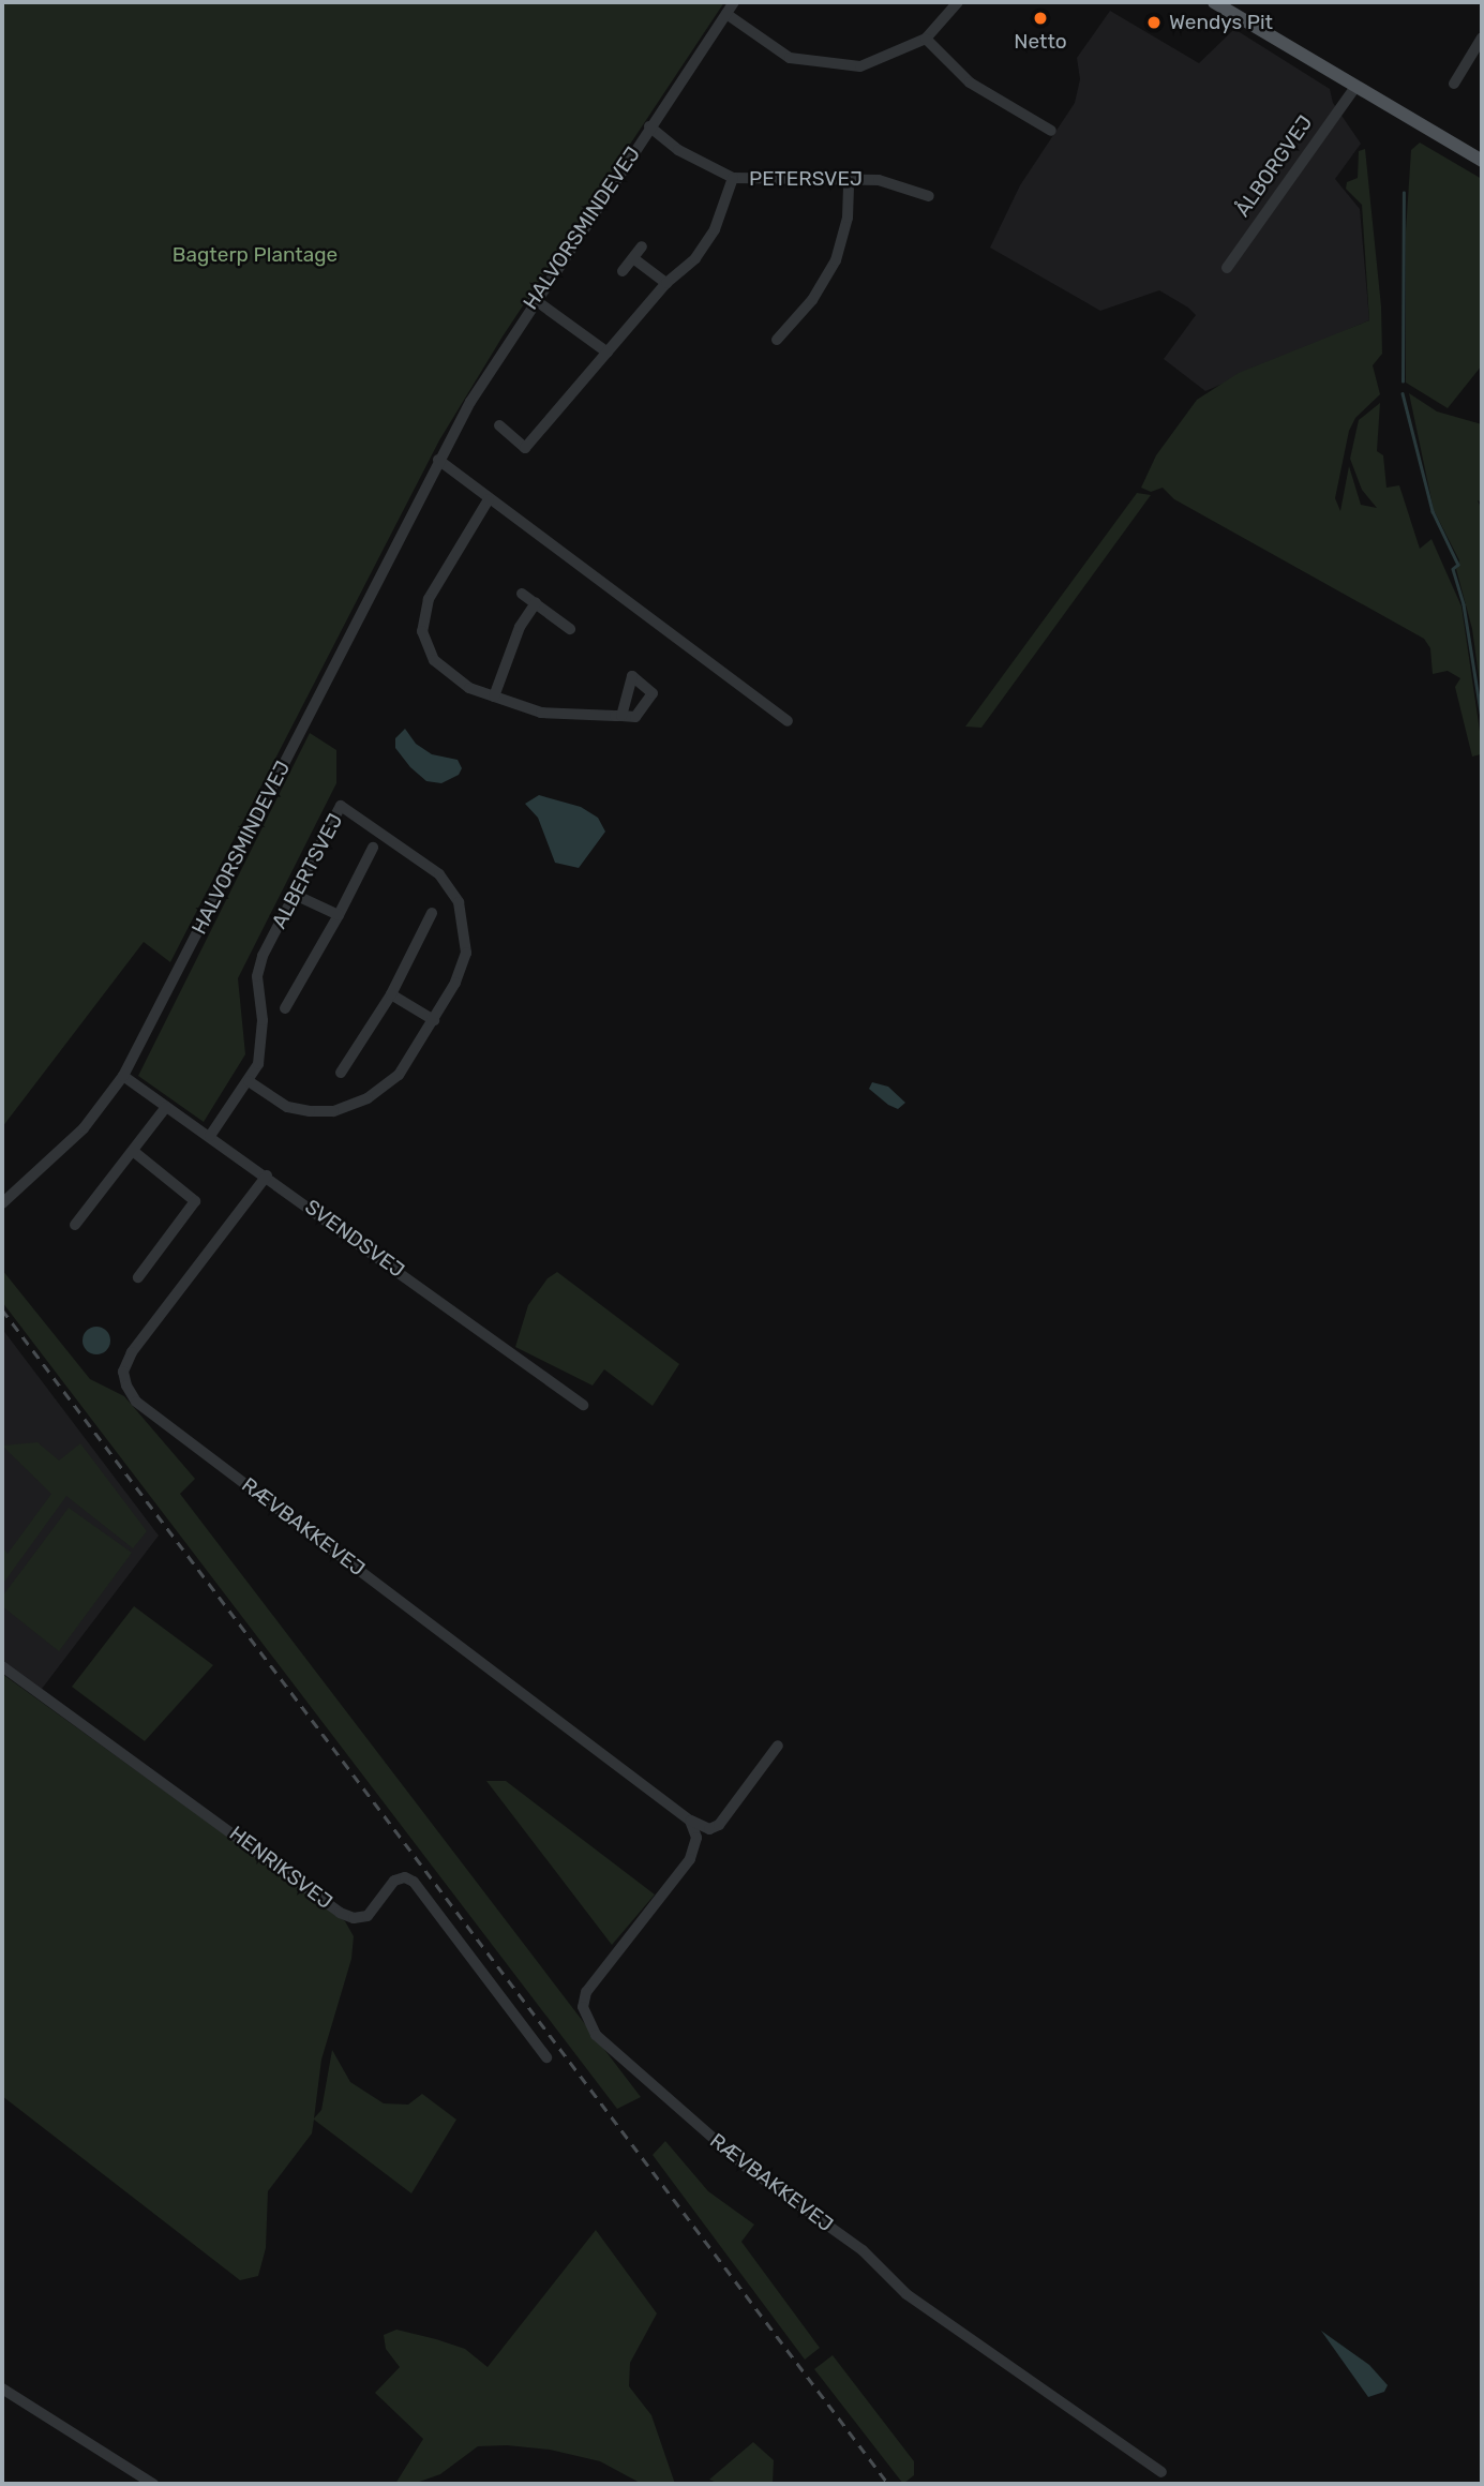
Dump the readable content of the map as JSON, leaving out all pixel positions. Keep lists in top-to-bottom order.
{
  "streets": {
    "street": [
      "ÅLBORGVEJ",
      "PETERSVEJ",
      "HALVORSMINDEVEJ",
      "ALBERTSVEJ",
      "SVENDSVEJ",
      "RÆVBAKKEVEJ",
      "HENRIKSVEJ"
    ]
  },
  "crossings": [
    ["PETERSVEJ", "HALVORSMINDEVEJ"],
    ["HALVORSMINDEVEJ", "SVENDSVEJ"],
    ["ALBERTSVEJ", "SVENDSVEJ"],
    ["SVENDSVEJ", "RÆVBAKKEVEJ"]
  ],
  "parks": ["Bagterp Plantage"],
  "places": ["Netto", "Wendys Pit"]
}
